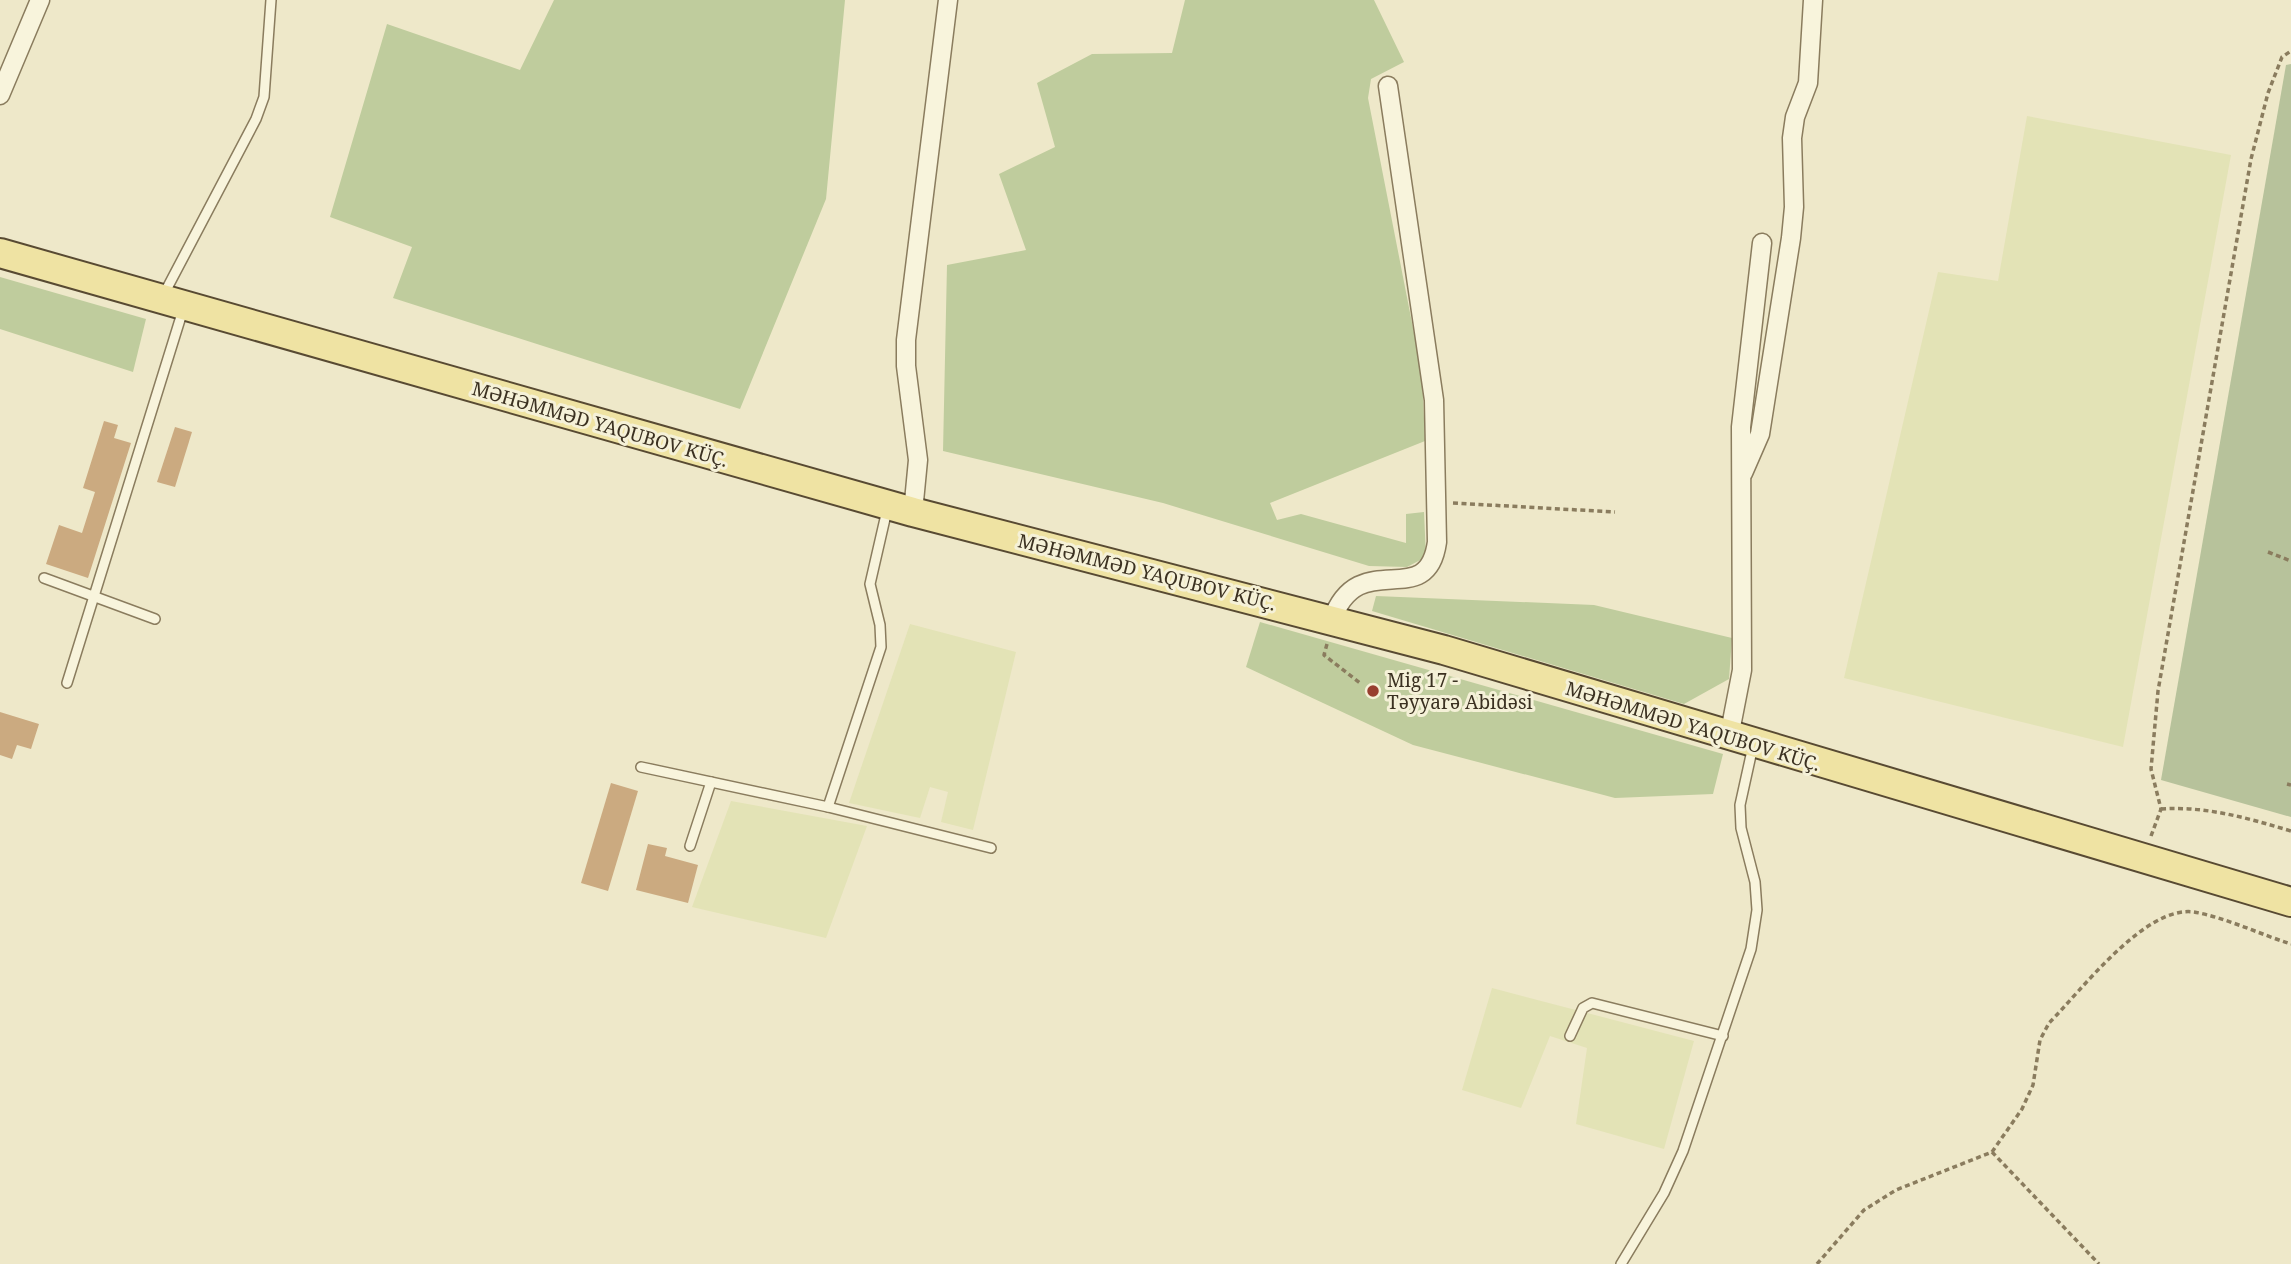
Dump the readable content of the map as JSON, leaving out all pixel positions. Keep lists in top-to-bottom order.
{
  "streets": {
    "main road": ["MƏHƏMMƏD YAQUBOV KÜÇ."]
  },
  "places": ["Mig 17 - Təyyarə Abidəsi"]
}
